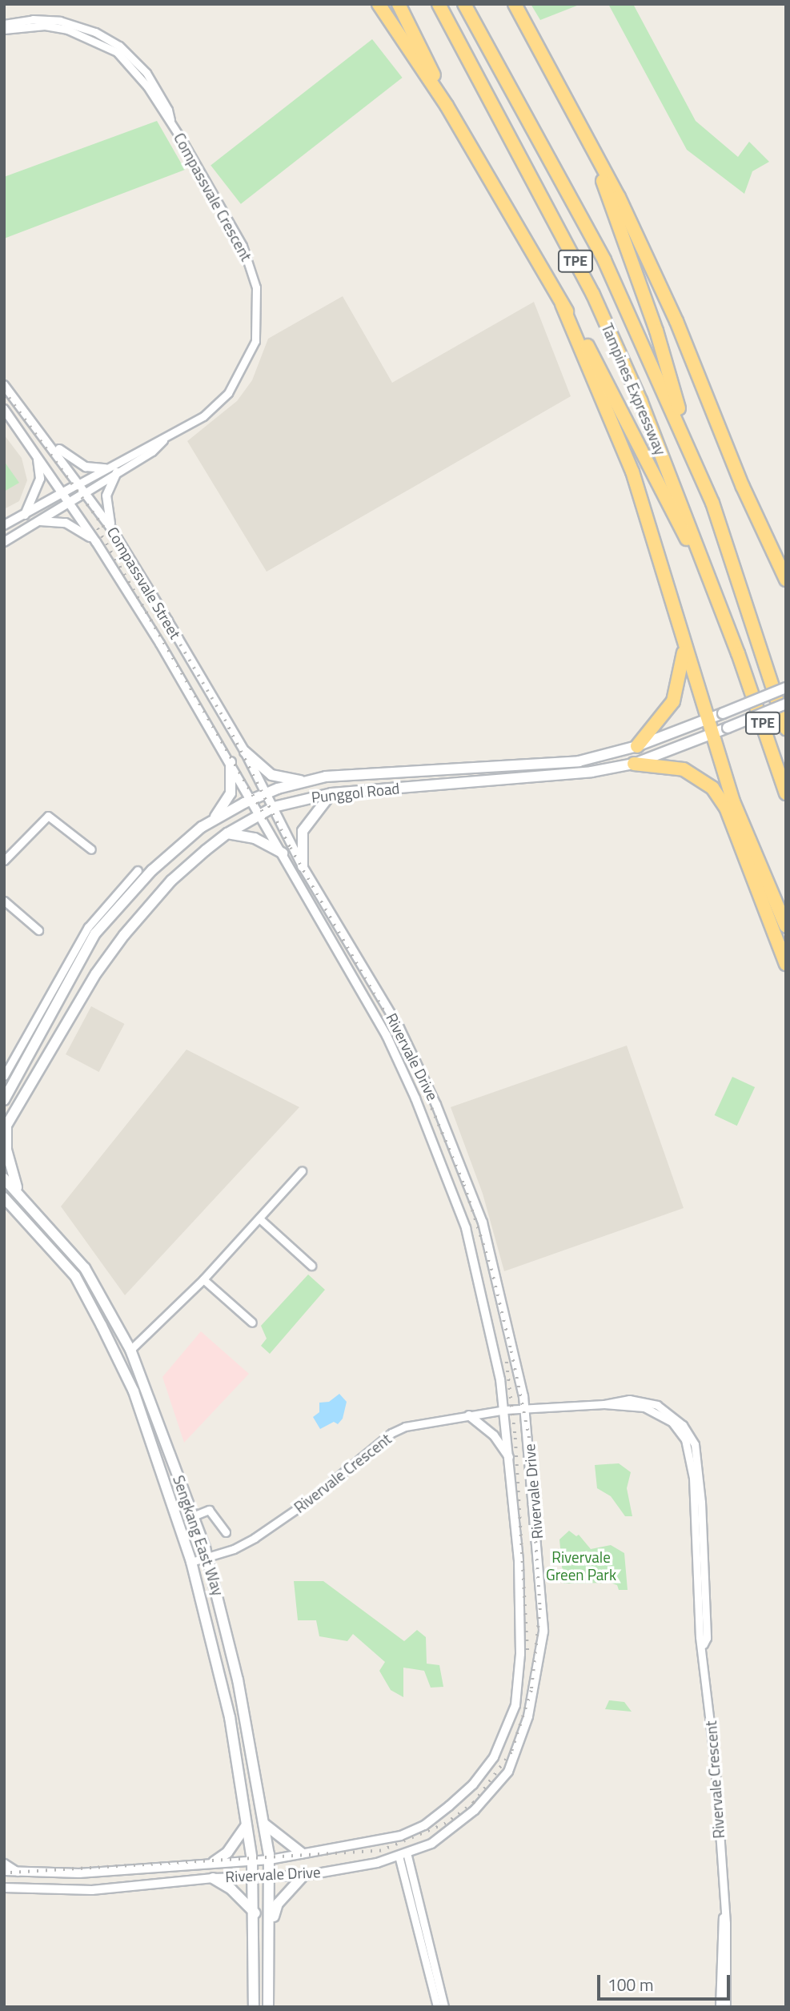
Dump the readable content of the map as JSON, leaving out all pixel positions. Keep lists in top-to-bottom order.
{
  "streets": {
    "highway": ["TPE", "Tampines Expressway"],
    "main road": ["Punggol Road", "Sengkang East Way"],
    "street": [
      "Compassvale Crescent",
      "Compassvale Street",
      "Rivervale Drive",
      "Rivervale Crescent"
    ]
  },
  "crossings": [
    ["Compassvale Crescent", "Compassvale Street"],
    ["Compassvale Street", "Punggol Road"],
    ["Compassvale Street", "Rivervale Drive"],
    ["Punggol Road", "Rivervale Drive"],
    ["Rivervale Drive", "Rivervale Crescent"],
    ["Rivervale Drive", "Sengkang East Way"],
    ["Rivervale Crescent", "Sengkang East Way"]
  ],
  "parks": ["Rivervale Green Park"],
  "scale_bar": "100 m"
}
